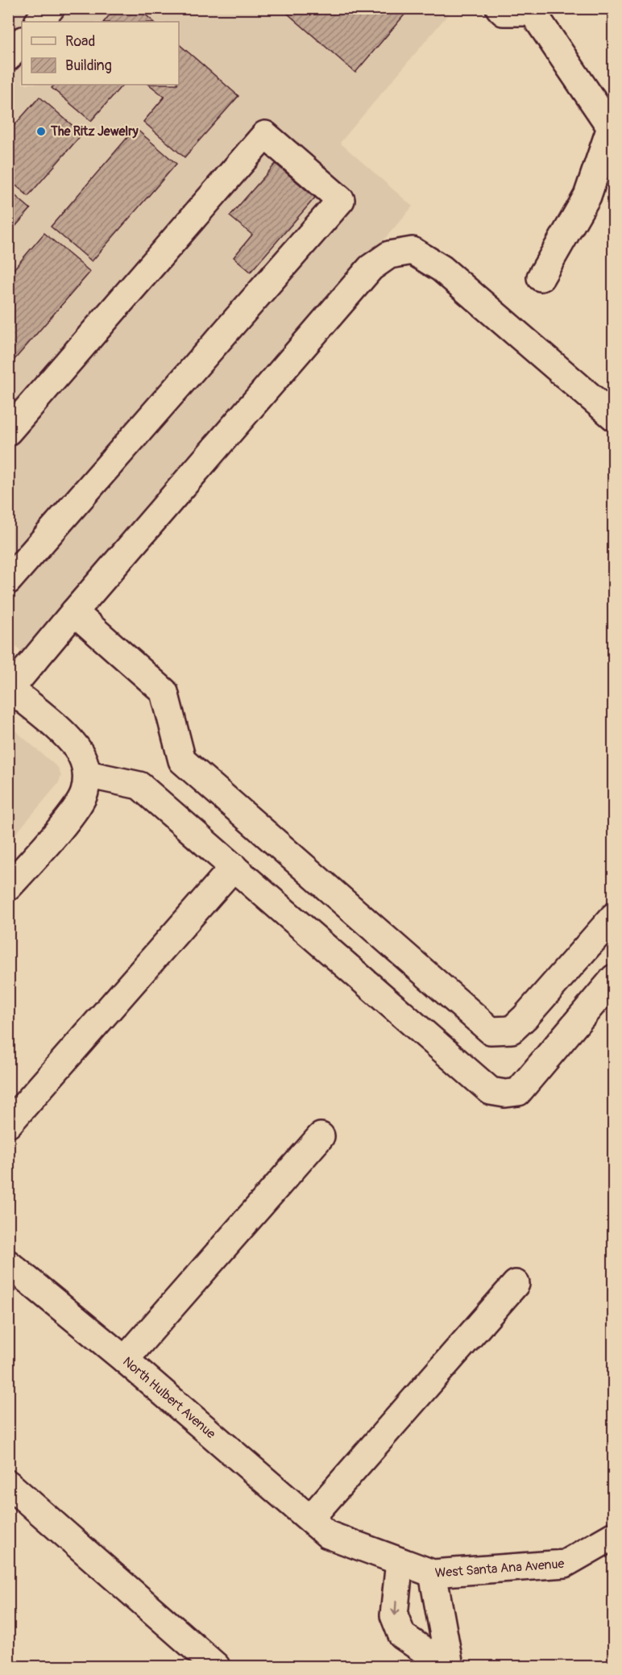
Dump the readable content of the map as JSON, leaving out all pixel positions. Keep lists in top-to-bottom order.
{
  "streets": {
    "street": ["North Hulbert Avenue", "West Santa Ana Avenue"]
  },
  "crossings": [
    ["North Hulbert Avenue", "West Santa Ana Avenue"]
  ],
  "places": ["The Ritz Jewelry"],
  "legend": ["Road", "Building"]
}
